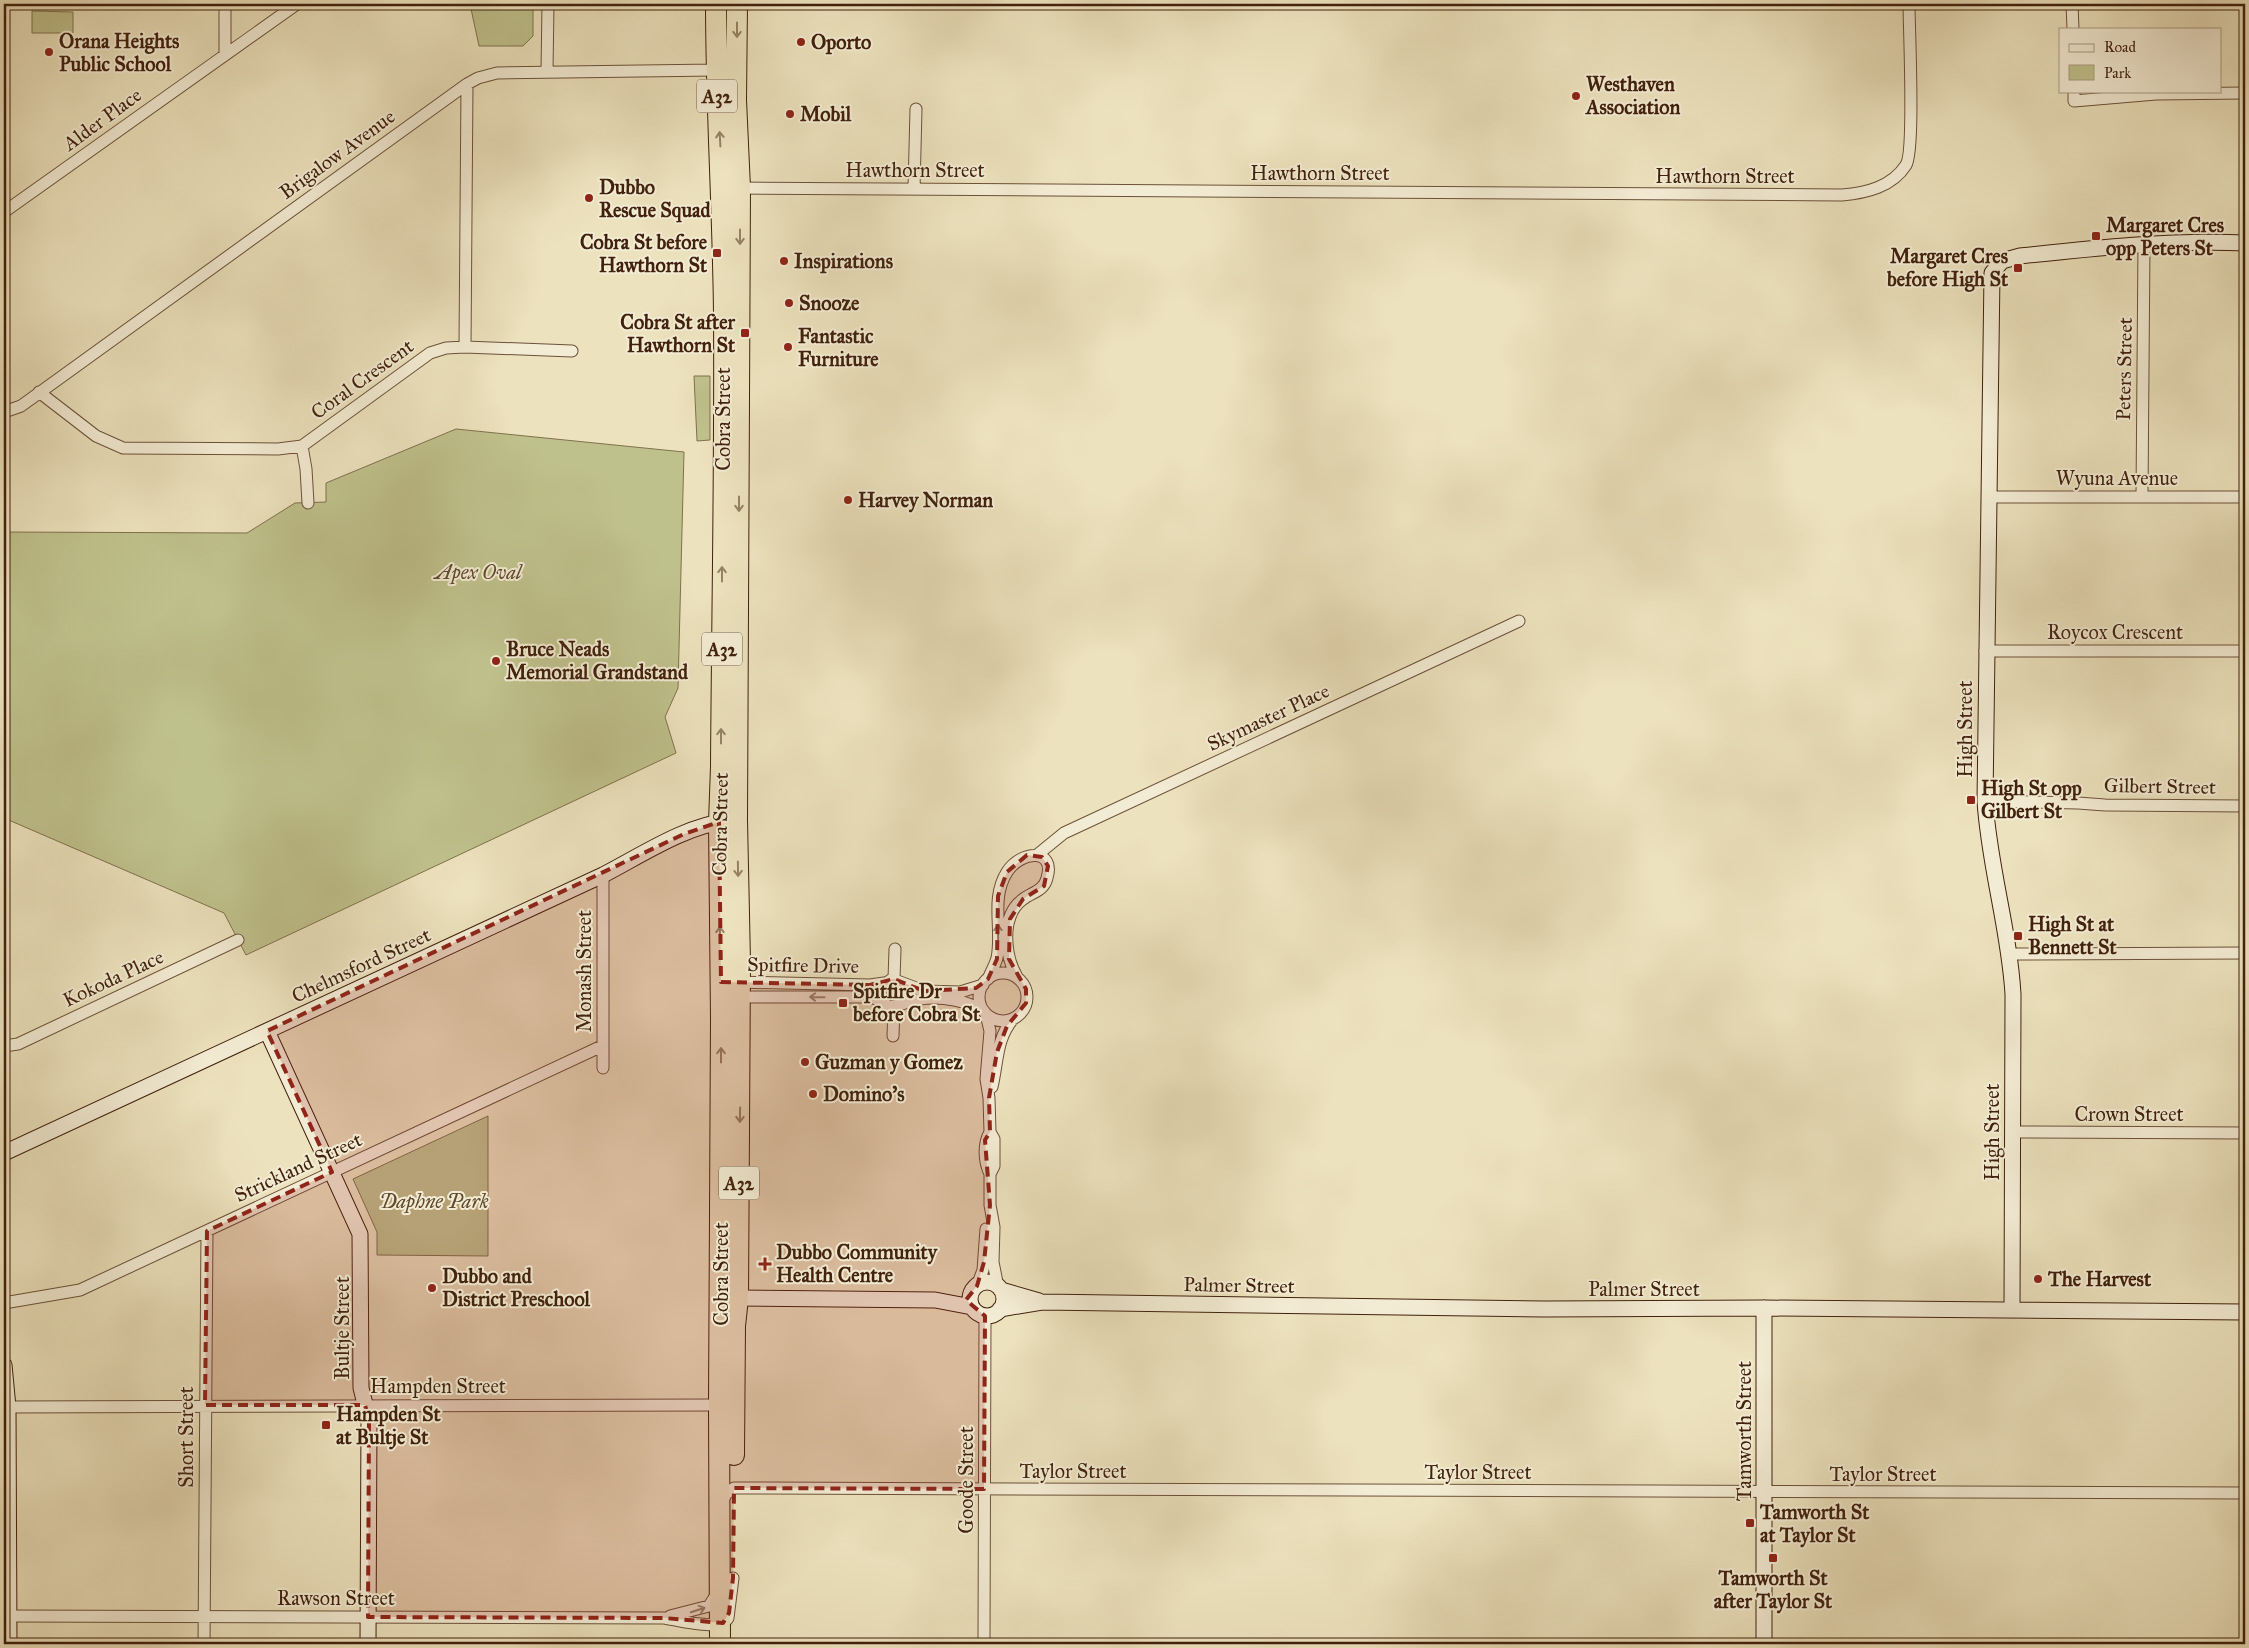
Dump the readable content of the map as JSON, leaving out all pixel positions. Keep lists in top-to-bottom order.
{
  "streets": {
    "highway": ["A32", "Cobra Street"],
    "street": [
      "Alder Place",
      "Brigalow Avenue",
      "Hawthorn Street",
      "Peters Street",
      "Coral Crescent",
      "Wyuna Avenue",
      "Roycox Crescent",
      "Skymaster Place",
      "High Street",
      "Gilbert Street",
      "Chelmsford Street",
      "Spitfire Drive",
      "Monash Street",
      "Kokoda Place",
      "Crown Street",
      "Strickland Street",
      "Palmer Street",
      "Bultje Street",
      "Hampden Street",
      "Tamworth Street",
      "Short Street",
      "Taylor Street",
      "Goode Street",
      "Rawson Street"
    ]
  },
  "crossings": [
    ["Brigalow Avenue", "Coral Crescent"],
    ["Brigalow Avenue", "Cobra Street"],
    ["Hawthorn Street", "Cobra Street"],
    ["Peters Street", "Wyuna Avenue"],
    ["Peters Street", "High Street"],
    ["Cobra Street", "Chelmsford Street"],
    ["Cobra Street", "Spitfire Drive"],
    ["Cobra Street", "Hampden Street"],
    ["Cobra Street", "Taylor Street"],
    ["Cobra Street", "Rawson Street"],
    ["Wyuna Avenue", "High Street"],
    ["Roycox Crescent", "High Street"],
    ["Skymaster Place", "Spitfire Drive"],
    ["High Street", "Gilbert Street"],
    ["High Street", "Crown Street"],
    ["High Street", "Palmer Street"],
    ["Chelmsford Street", "Monash Street"],
    ["Chelmsford Street", "Bultje Street"],
    ["Monash Street", "Strickland Street"],
    ["Strickland Street", "Bultje Street"],
    ["Strickland Street", "Short Street"],
    ["Palmer Street", "Tamworth Street"],
    ["Palmer Street", "Goode Street"],
    ["Bultje Street", "Hampden Street"],
    ["Bultje Street", "Rawson Street"],
    ["Hampden Street", "Short Street"],
    ["Tamworth Street", "Taylor Street"],
    ["Short Street", "Rawson Street"],
    ["Taylor Street", "Goode Street"]
  ],
  "parks": ["Apex Oval", "Daphne Park"],
  "places": {
    "other": [
      "Oporto",
      "Orana Heights Public School",
      "Westhaven Association",
      "Mobil",
      "Dubbo Rescue Squad",
      "Inspirations",
      "Snooze",
      "Fantastic Furniture",
      "Harvey Norman",
      "Bruce Neads Memorial Grandstand",
      "Guzman y Gomez",
      "Domino's",
      "The Harvest",
      "Dubbo and District Preschool"
    ],
    "transit": [
      "Margaret Cres opp Peters St",
      "Cobra St before Hawthorn St",
      "Margaret Cres before High St",
      "Cobra St after Hawthorn St",
      "High St opp Gilbert St",
      "High St at Bennett St",
      "Spitfire Dr before Cobra St",
      "Hampden St at Bultje St",
      "Tamworth St at Taylor St",
      "Tamworth St after Taylor St"
    ],
    "health": ["Dubbo Community Health Centre"]
  },
  "legend": ["Road", "Park"]
}
